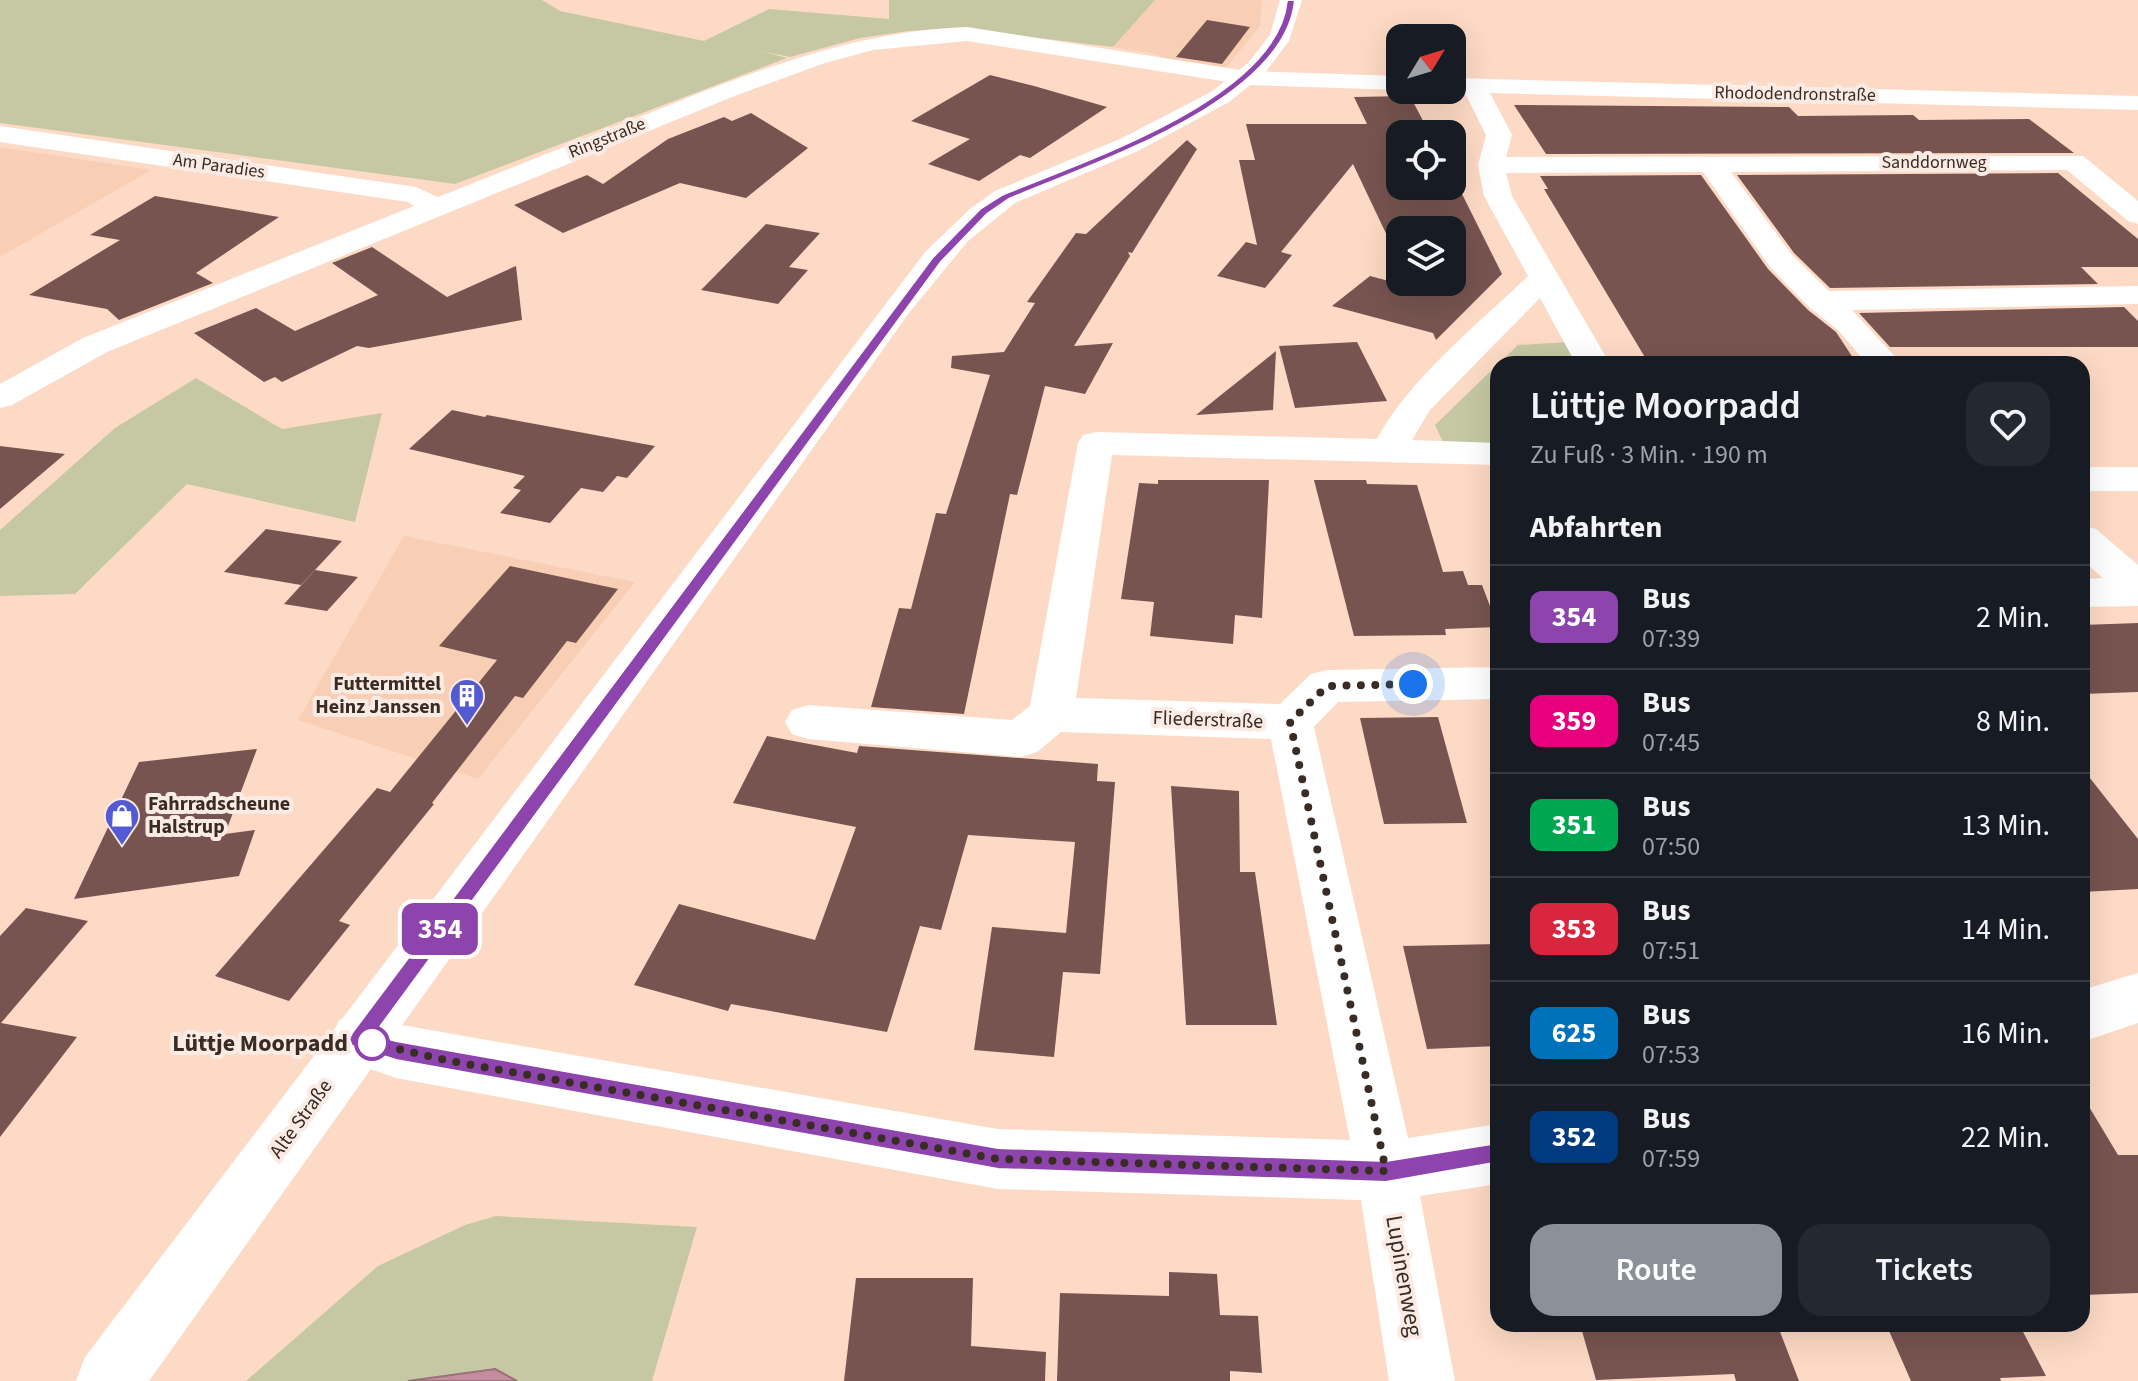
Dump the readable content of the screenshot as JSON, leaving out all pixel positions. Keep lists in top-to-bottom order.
{
  "streets": {
    "street": [
      "Rhododendronstraße",
      "Ringstraße",
      "Sanddornweg",
      "Am Paradies",
      "Fliederstraße",
      "Alte Straße",
      "Lupinenweg"
    ]
  },
  "crossings": [
    ["Ringstraße", "Am Paradies"],
    ["Ringstraße", "Alte Straße"],
    ["Fliederstraße", "Lupinenweg"]
  ],
  "places": {
    "building": ["Futtermittel Heinz Janssen"],
    "shop": ["Fahrradscheune Halstrup"],
    "other": ["Lüttje Moorpadd"]
  },
  "lines": ["bus line 354"],
  "north": "top right",
  "page": {
    "on_map": "354",
    "heading": [
      ["Lüttje Moorpadd", "Zu Fuß · 3 Min. · 190 m"],
      "Abfahrten"
    ],
    "list": [
      {
        "mark": "354",
        "name": "Bus",
        "note": "07:39",
        "value": "2 Min."
      },
      {
        "mark": "359",
        "name": "Bus",
        "note": "07:45",
        "value": "8 Min."
      },
      {
        "mark": "351",
        "name": "Bus",
        "note": "07:50",
        "value": "13 Min."
      },
      {
        "mark": "353",
        "name": "Bus",
        "note": "07:51",
        "value": "14 Min."
      },
      {
        "mark": "625",
        "name": "Bus",
        "note": "07:53",
        "value": "16 Min."
      },
      {
        "mark": "352",
        "name": "Bus",
        "note": "07:59",
        "value": "22 Min."
      }
    ],
    "buttons": ["Route", "Tickets"]
  }
}
